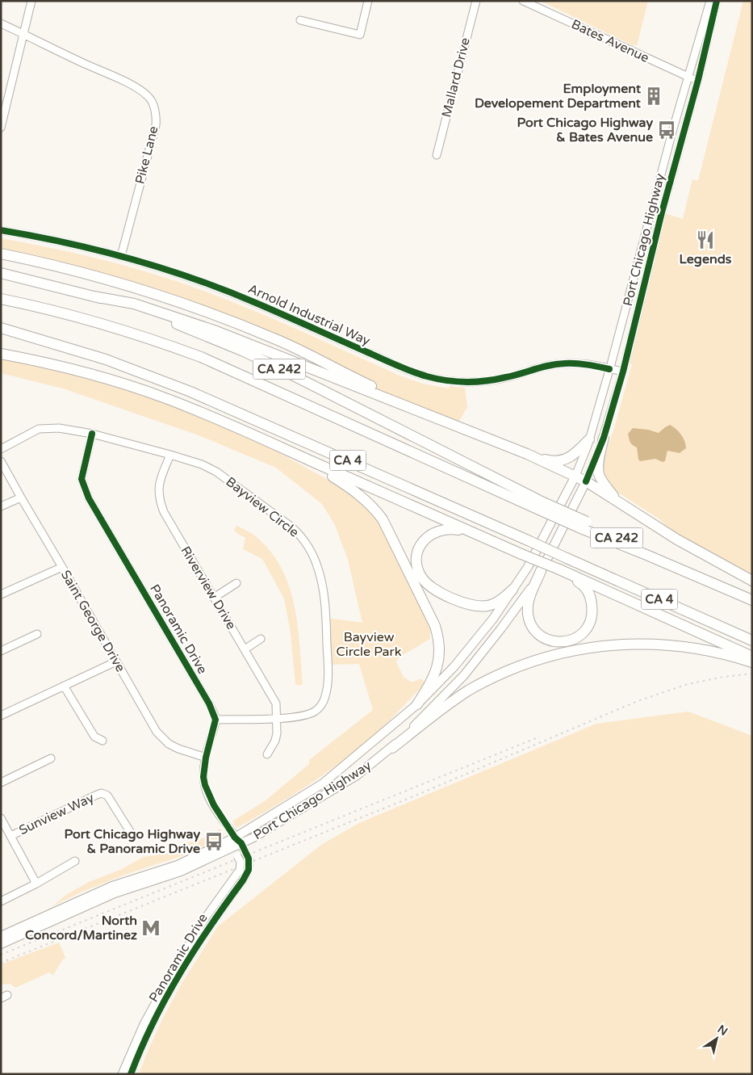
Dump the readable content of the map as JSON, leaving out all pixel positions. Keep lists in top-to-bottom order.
{
  "streets": {
    "highway": ["CA 242", "CA 4"],
    "main road": ["Port Chicago Highway"],
    "street": [
      "Bates Avenue",
      "Mallard Drive",
      "Pike Lane",
      "Arnold Industrial Way",
      "Bayview Circle",
      "Riverview Drive",
      "Saint George Drive",
      "Panoramic Drive",
      "Sunview Way"
    ]
  },
  "crossings": [
    ["Bates Avenue", "Port Chicago Highway"],
    ["Pike Lane", "Arnold Industrial Way"],
    ["Port Chicago Highway", "Arnold Industrial Way"],
    ["Port Chicago Highway", "Panoramic Drive"],
    ["CA 242", "CA 4"],
    ["Bayview Circle", "Riverview Drive"],
    ["Bayview Circle", "Panoramic Drive"],
    ["Saint George Drive", "Panoramic Drive"]
  ],
  "parks": ["Bayview Circle Park"],
  "places": {
    "building": ["Employment Developement Department"],
    "bus stop": ["Port Chicago Highway & Bates Avenue", "Port Chicago Highway & Panoramic Drive"],
    "restaurant": ["Legends"],
    "metro station": ["North Concord/Martinez"]
  },
  "north": "top right"
}
